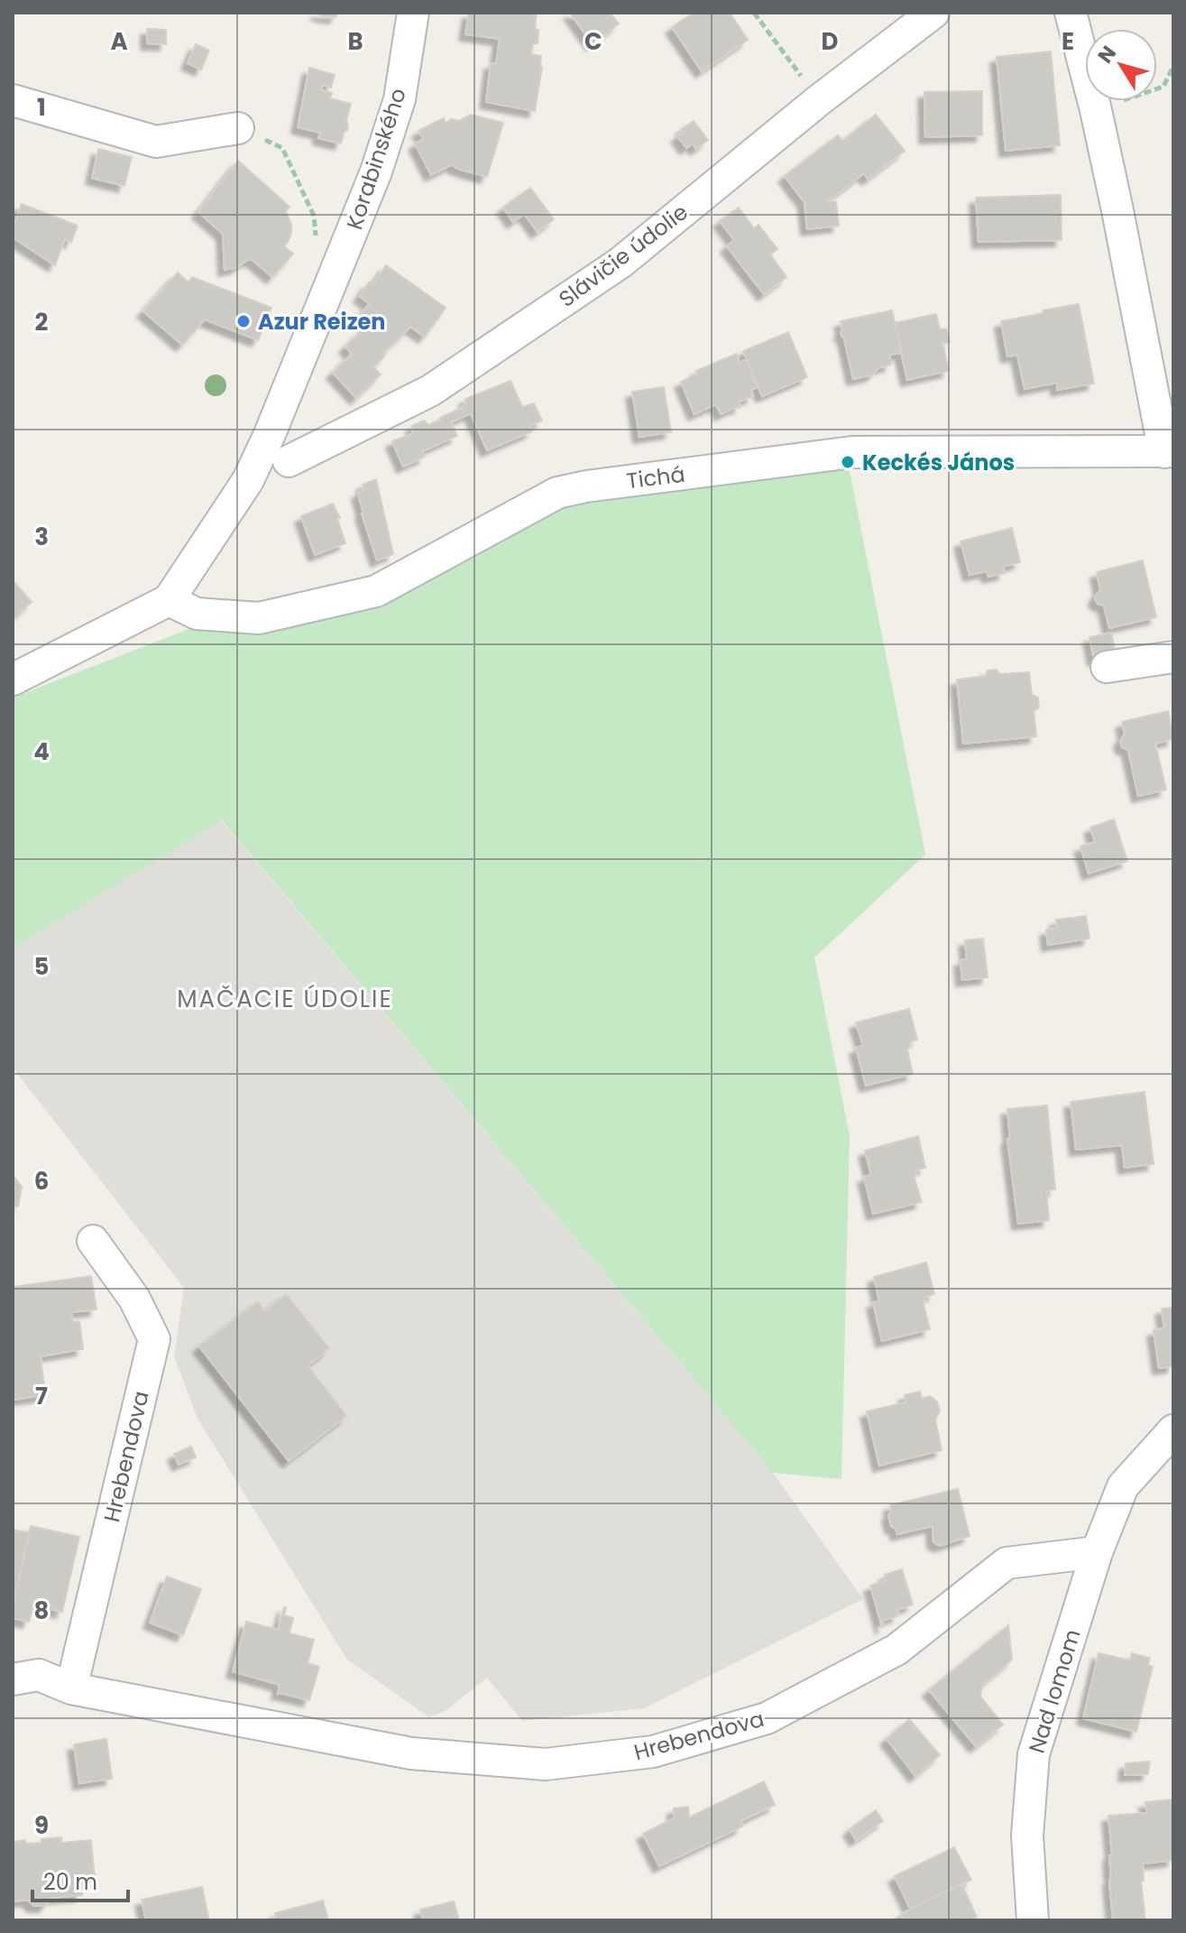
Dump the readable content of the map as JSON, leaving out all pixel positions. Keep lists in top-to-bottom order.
{
  "streets": {
    "street": [
      "Korabinského",
      "Slávičie údolie",
      "Tichá",
      "Hrebendova",
      "Nad lomom"
    ]
  },
  "crossings": [
    ["Korabinského", "Tichá"],
    ["Hrebendova", "Nad lomom"]
  ],
  "districts": ["MAČACIE ÚDOLIE"],
  "places": ["Azur Reizen", "Keckés János"],
  "scale_bar": "20 m",
  "north": "top left",
  "grid": {
    "columns": [
      "A",
      "B",
      "C",
      "D",
      "E"
    ],
    "rows": [
      "1",
      "2",
      "3",
      "4",
      "5",
      "6",
      "7",
      "8",
      "9"
    ]
  }
}
